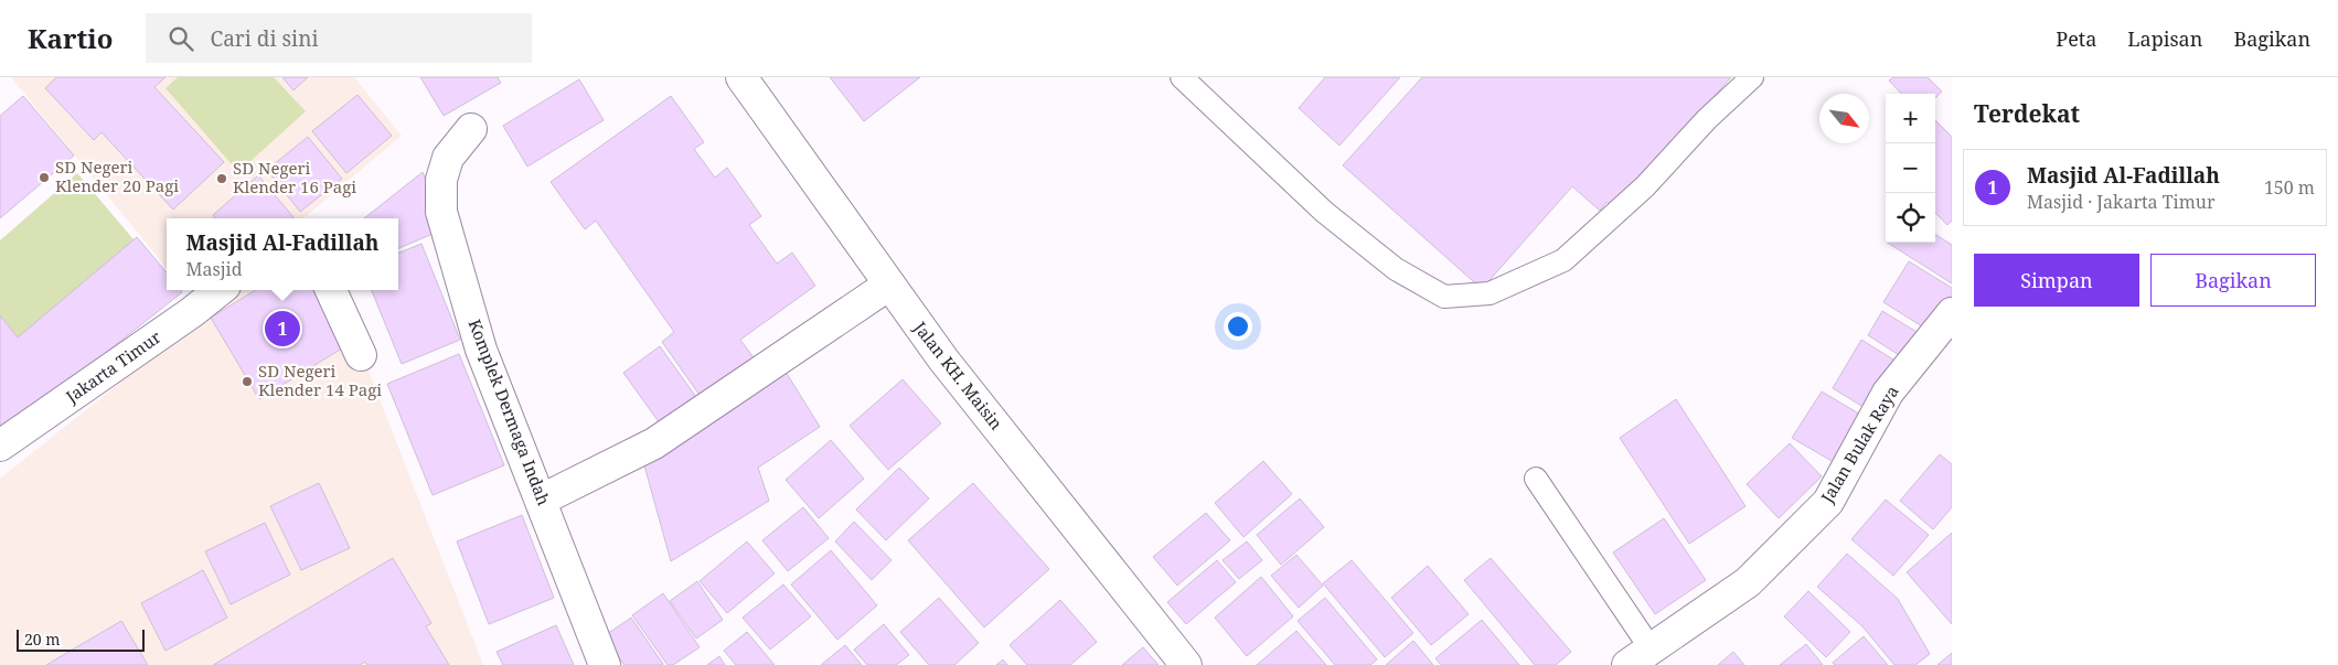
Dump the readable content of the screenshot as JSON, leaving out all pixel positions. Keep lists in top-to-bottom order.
{
  "streets": {
    "street": [
      "Jakarta Timur",
      "Jalan KH. Maisin",
      "Komplek Dermaga Indah",
      "Jalan Bulak Raya"
    ]
  },
  "places": ["SD Negeri Klender 20 Pagi", "SD Negeri Klender 16 Pagi", "SD Negeri Klender 14 Pagi"],
  "scale_bar": "20 m",
  "north": "bottom right",
  "page": {
    "header": "Kartio",
    "search": "Cari di sini",
    "nav": ["Peta", "Lapisan", "Bagikan"],
    "heading": "Terdekat",
    "map_buttons": ["+", "−"],
    "list": [
      {
        "mark": "1",
        "name": "Masjid Al-Fadillah",
        "note": "Masjid · Jakarta Timur",
        "value": "150 m"
      }
    ],
    "popup": ["Masjid Al-Fadillah", "Masjid"],
    "buttons": ["Simpan", "Bagikan"],
    "pins": "1",
    "scale": "20 m"
  }
}
